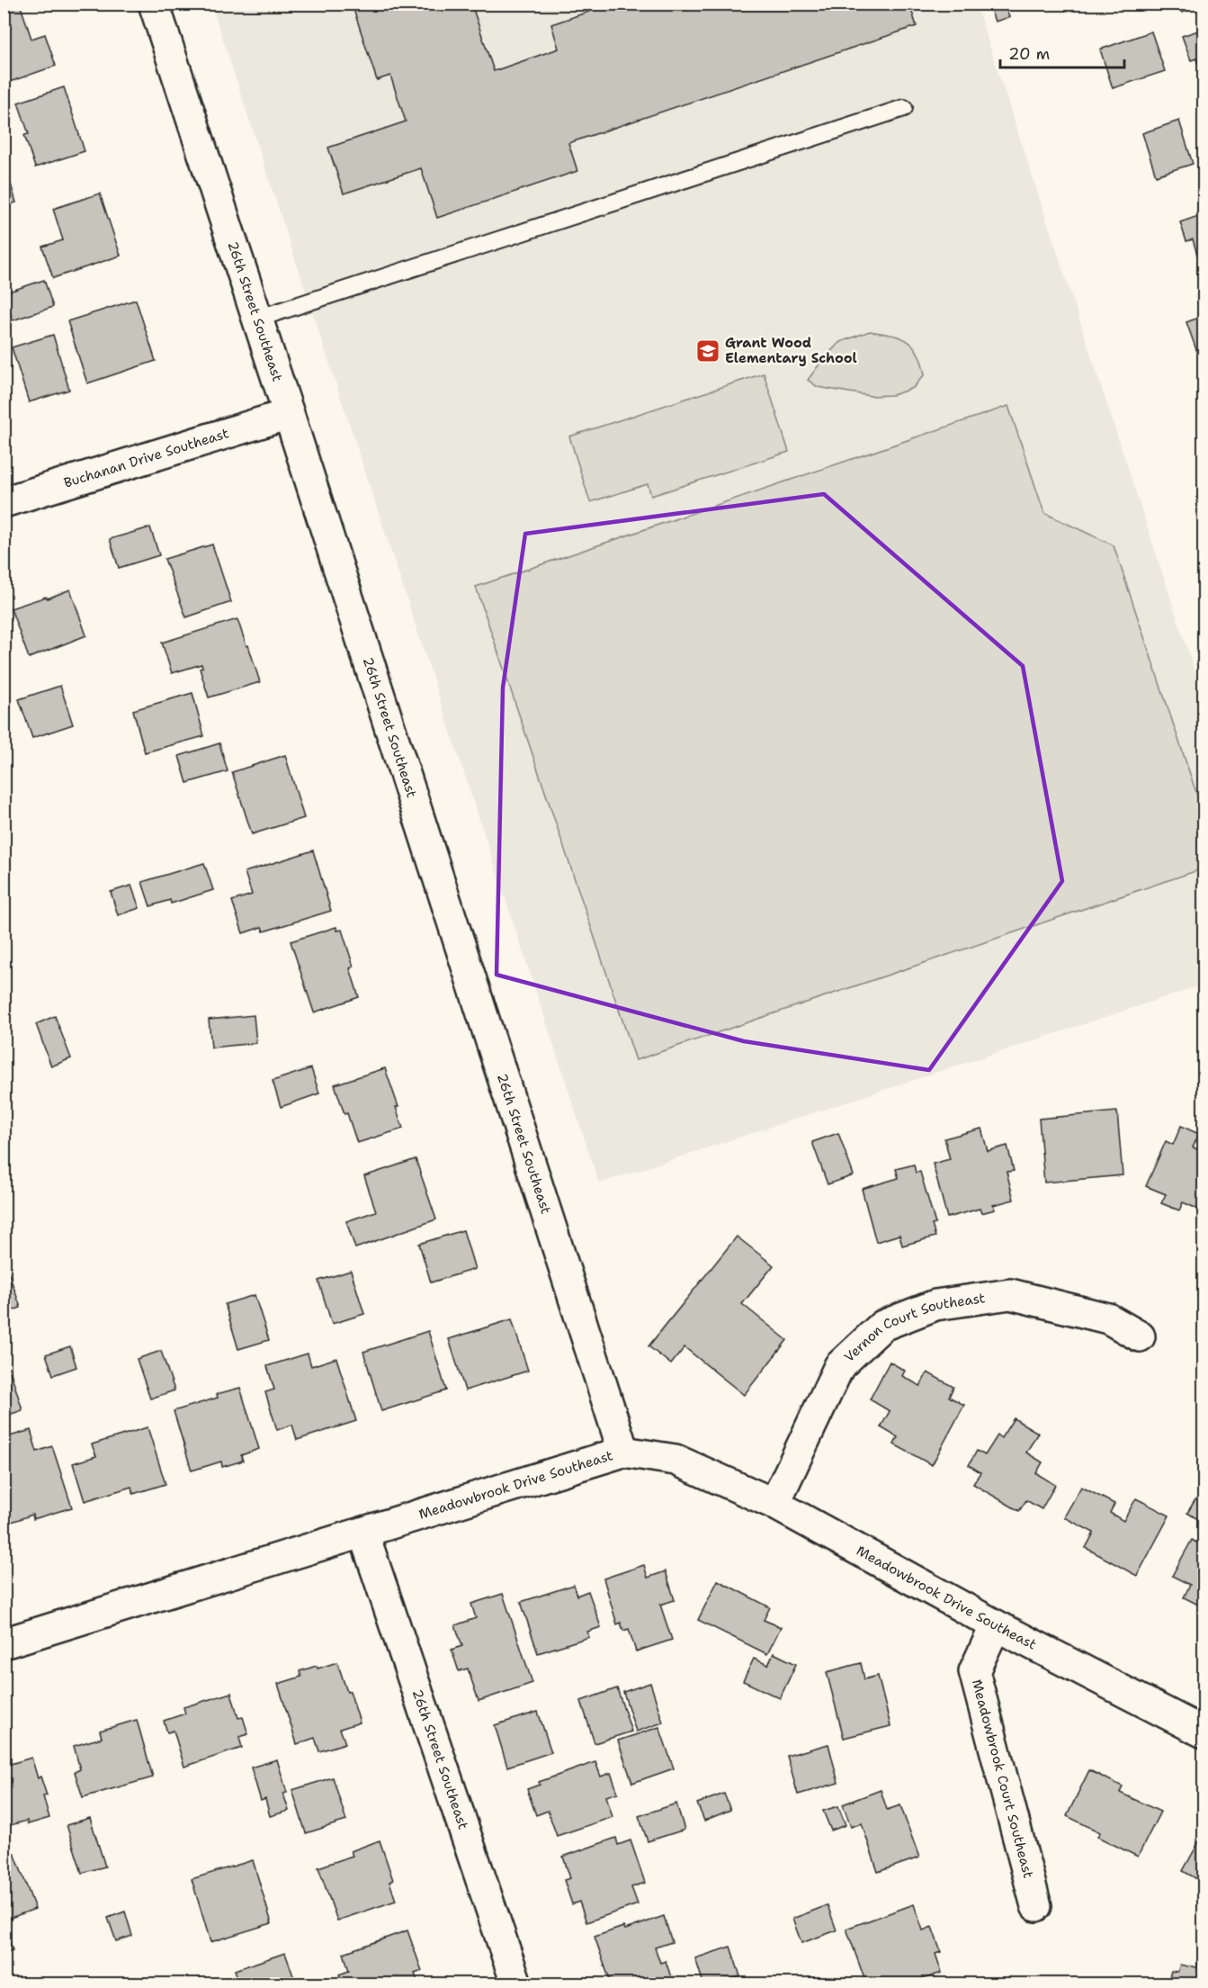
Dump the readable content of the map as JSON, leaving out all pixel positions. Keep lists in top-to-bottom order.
{
  "streets": {
    "street": [
      "26th Street Southeast",
      "Buchanan Drive Southeast",
      "Vernon Court Southeast",
      "Meadowbrook Drive Southeast",
      "Meadowbrook Court Southeast"
    ]
  },
  "crossings": [
    ["26th Street Southeast", "Buchanan Drive Southeast"],
    ["26th Street Southeast", "Meadowbrook Drive Southeast"],
    ["Vernon Court Southeast", "Meadowbrook Drive Southeast"],
    ["Meadowbrook Drive Southeast", "Meadowbrook Court Southeast"]
  ],
  "places": {
    "school or university": ["Grant Wood Elementary School"]
  },
  "scale_bar": "20 m"
}
